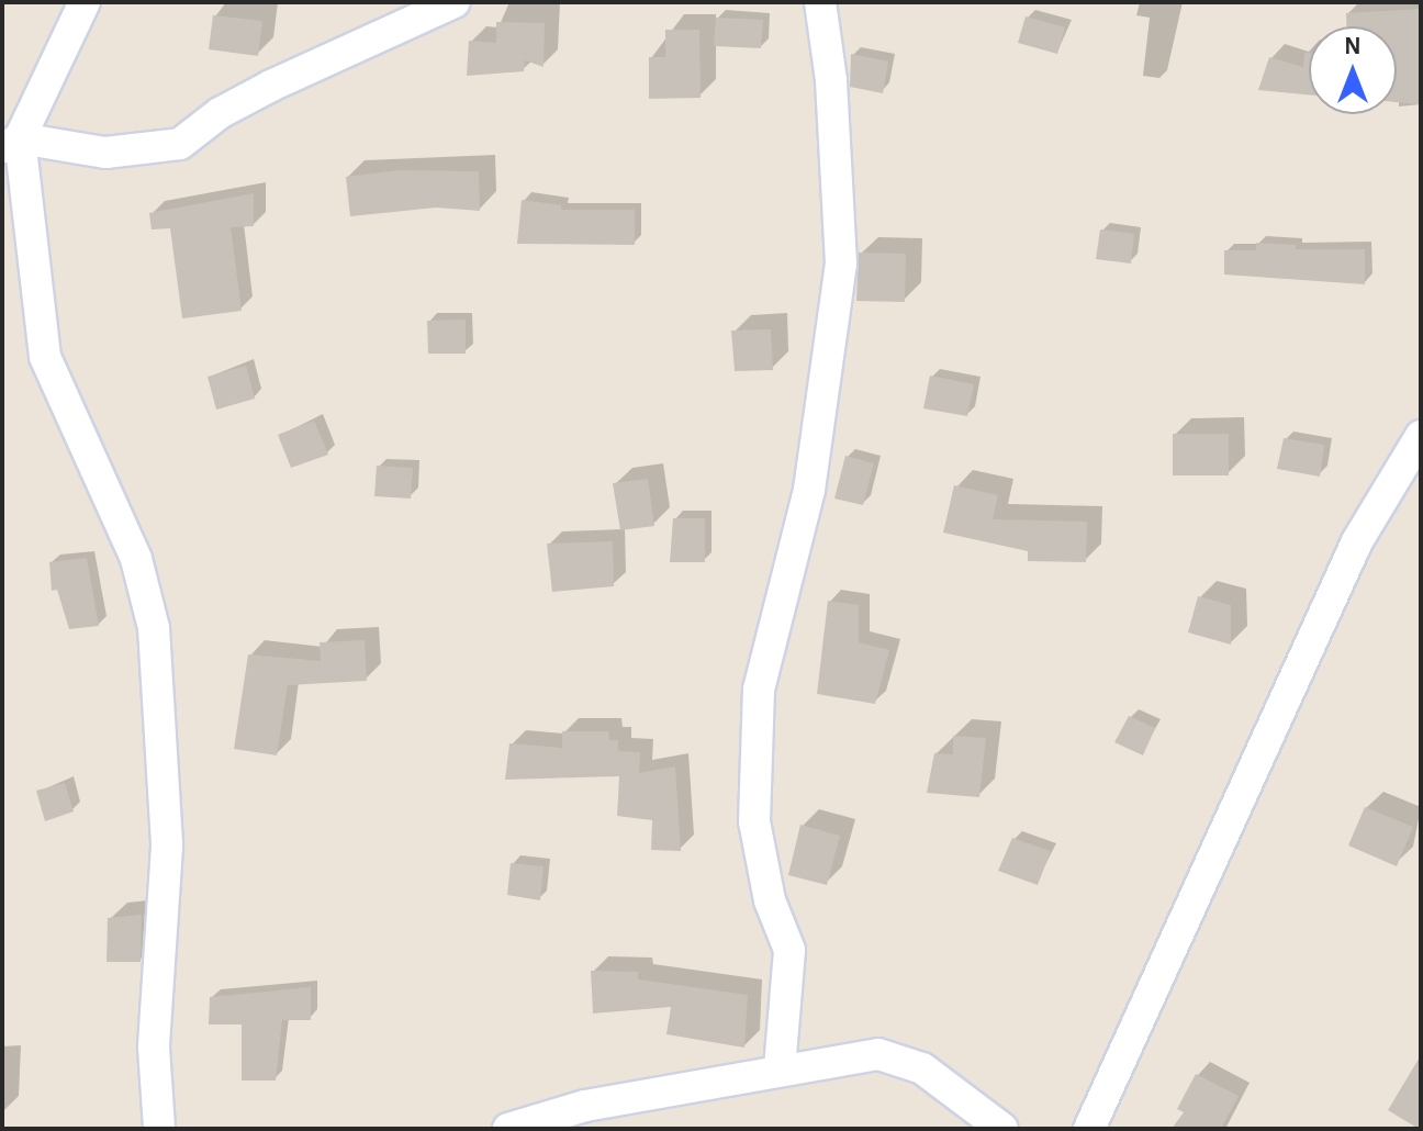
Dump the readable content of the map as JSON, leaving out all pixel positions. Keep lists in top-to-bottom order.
{
  "north": "top"
}
